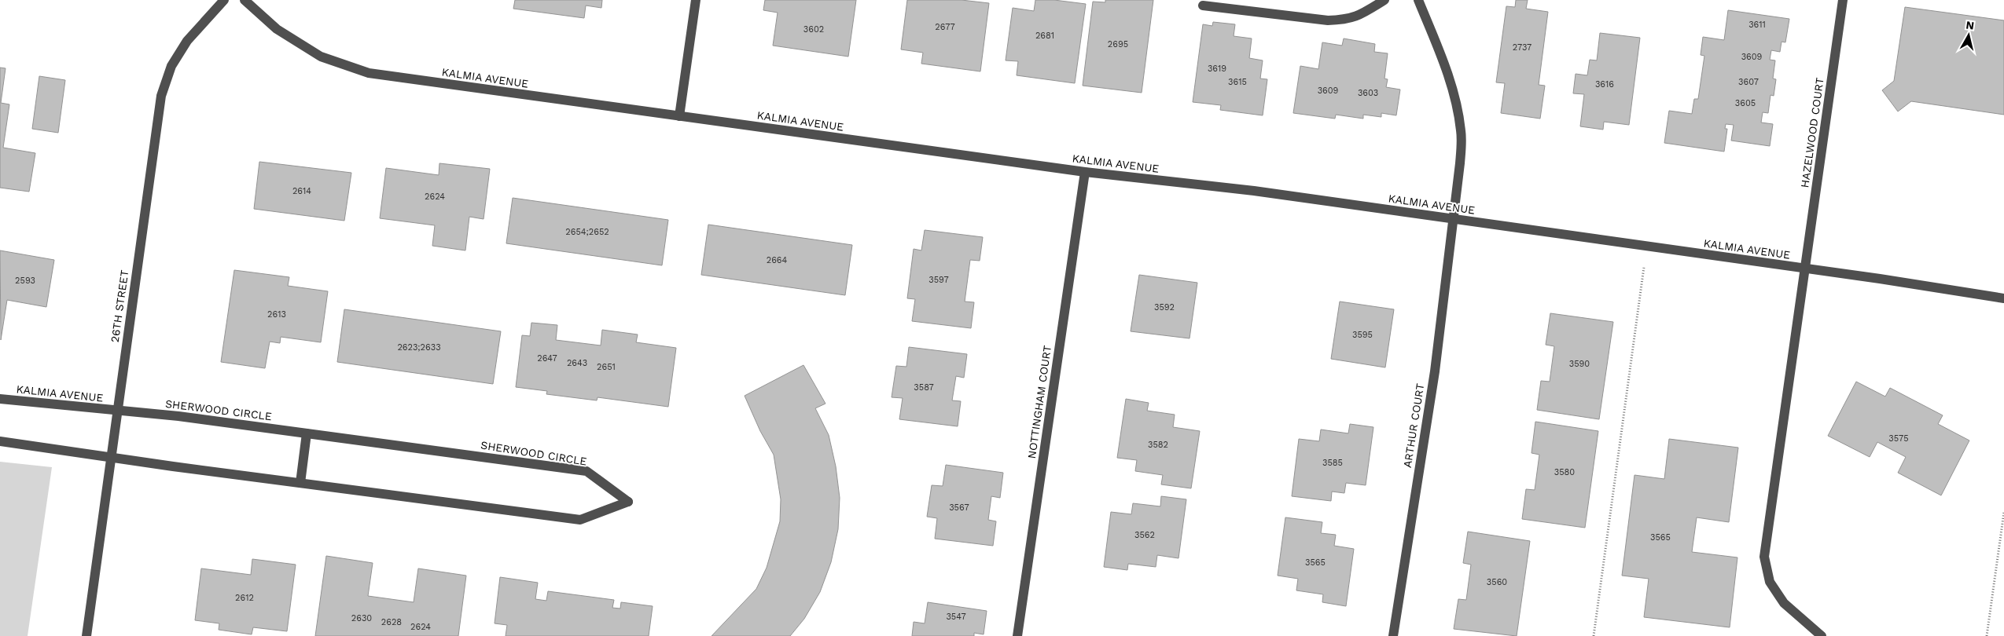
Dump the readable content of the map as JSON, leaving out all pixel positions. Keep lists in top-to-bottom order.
{
  "streets": {
    "street": [
      "KALMIA AVENUE",
      "HAZELWOOD COURT",
      "26TH STREET",
      "NOTTINGHAM COURT",
      "SHERWOOD CIRCLE",
      "ARTHUR COURT"
    ]
  },
  "crossings": [
    ["KALMIA AVENUE", "HAZELWOOD COURT"],
    ["KALMIA AVENUE", "26TH STREET"],
    ["KALMIA AVENUE", "NOTTINGHAM COURT"],
    ["KALMIA AVENUE", "SHERWOOD CIRCLE"],
    ["KALMIA AVENUE", "ARTHUR COURT"],
    ["26TH STREET", "SHERWOOD CIRCLE"]
  ],
  "house_numbers": [
    "3611",
    "2677",
    "3602",
    "2681",
    "2695",
    "2737",
    "3609",
    "3619",
    "3615",
    "3607",
    "3616",
    "3609",
    "3603",
    "3605",
    "2614",
    "2624",
    "2654;2652",
    "2664",
    "3597",
    "2593",
    "3592",
    "2613",
    "3595",
    "2623;2633",
    "2647",
    "2643",
    "3590",
    "2651",
    "3587",
    "3575",
    "3582",
    "3585",
    "3580",
    "3567",
    "3562",
    "3565",
    "3565",
    "3560",
    "2612",
    "3547",
    "2630",
    "2628",
    "2624"
  ],
  "north": "top"
}
